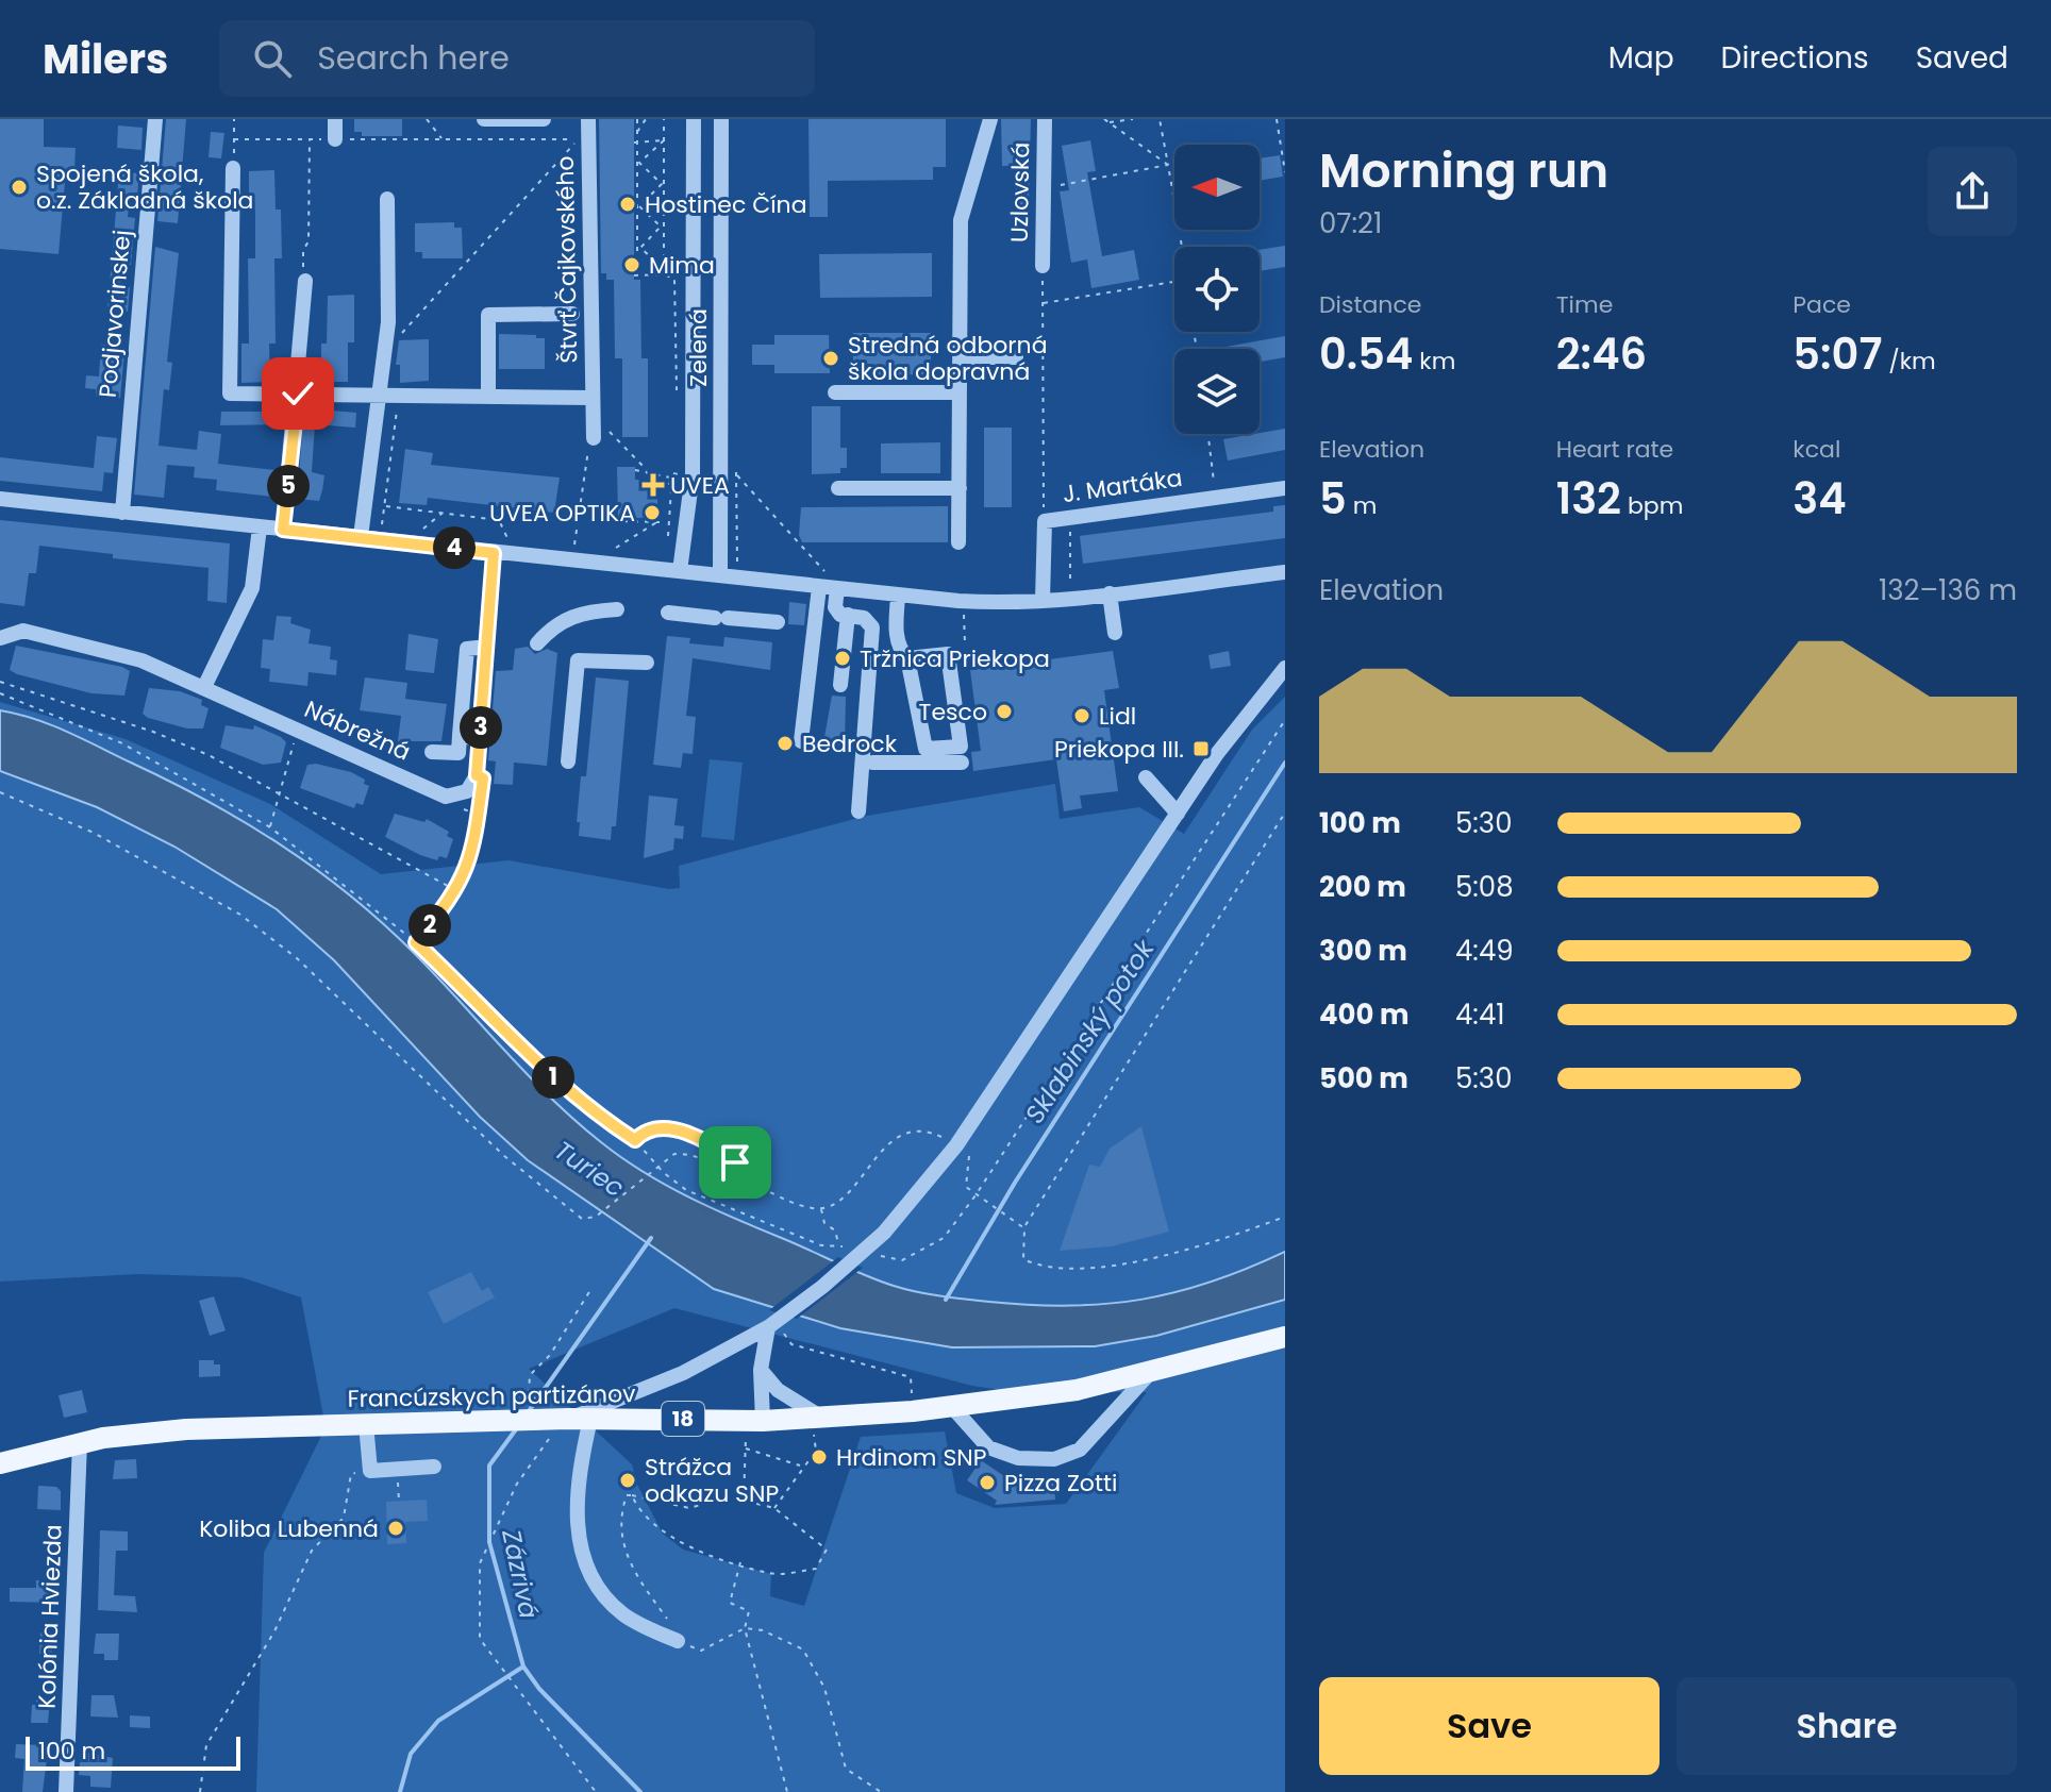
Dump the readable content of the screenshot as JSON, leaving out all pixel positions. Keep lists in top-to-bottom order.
{
  "streets": {
    "main road": ["Francúzskych partizánov", "18"],
    "street": [
      "Uzlovská",
      "Štvrť Čajkovského",
      "Podjavorinskej",
      "Zelená",
      "J. Martáka",
      "Nábrežná",
      "Kolónia Hviezda"
    ]
  },
  "crossings": [
    ["Francúzskych partizánov", "Kolónia Hviezda"]
  ],
  "water": ["Sklabinský potok", "Turiec", "Zázrivá"],
  "places": {
    "other": [
      "Spojená škola, o.z. Základná škola",
      "Hostinec Čína",
      "Mima",
      "Stredná odborná škola dopravná",
      "UVEA OPTIKA",
      "Tržnica Priekopa",
      "Tesco",
      "Lidl",
      "Bedrock",
      "Hrdinom SNP",
      "Strážca odkazu SNP",
      "Pizza Zotti",
      "Koliba Lubenná"
    ],
    "health": ["UVEA"],
    "transit": ["Priekopa III."]
  },
  "scale_bar": "100 m",
  "north": "left",
  "page": {
    "header": "Milers",
    "search": "Search here",
    "nav": ["Map", "Directions", "Saved"],
    "heading": ["Morning run", "07:21"],
    "stats": [
      ["Distance", "0.54 km"],
      ["Time", "2:46"],
      ["Pace", "5:07 /km"],
      ["Elevation", "5 m"],
      ["Heart rate", "132 bpm"],
      ["kcal", "34"]
    ],
    "pins": [
      "5",
      "4",
      "3",
      "2",
      "1"
    ],
    "chart": ["Elevation", "132–136 m"],
    "list": [
      {
        "name": "100 m",
        "note": "5:30"
      },
      {
        "name": "200 m",
        "note": "5:08"
      },
      {
        "name": "300 m",
        "note": "4:49"
      },
      {
        "name": "400 m",
        "note": "4:41"
      },
      {
        "name": "500 m",
        "note": "5:30"
      }
    ],
    "buttons": ["Save", "Share"],
    "scale": "100 m"
  }
}
